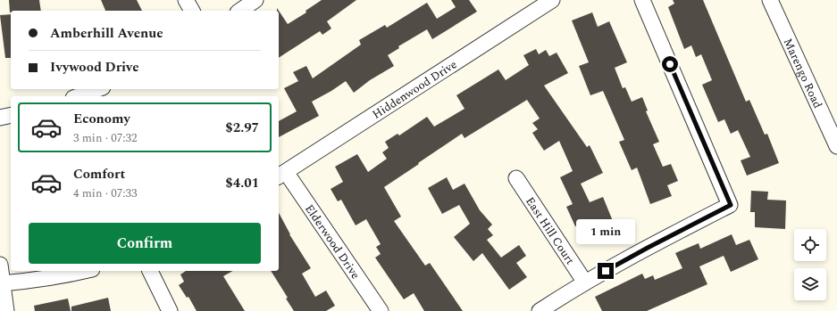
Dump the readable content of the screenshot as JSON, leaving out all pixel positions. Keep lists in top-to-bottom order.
{
  "streets": {
    "street": [
      "Marengo Road",
      "Hiddenwood Drive",
      "East Hill Court",
      "Elderwood Drive"
    ]
  },
  "crossings": [
    ["Hiddenwood Drive", "Elderwood Drive"]
  ],
  "page": {
    "banner": ["Amberhill Avenue", "Ivywood Drive"],
    "list": [
      {
        "name": "Economy",
        "note": "3 min · 07:32",
        "value": "$2.97"
      },
      {
        "name": "Comfort",
        "note": "4 min · 07:33",
        "value": "$4.01"
      }
    ],
    "buttons": "Confirm",
    "bubble": "1 min"
  }
}
